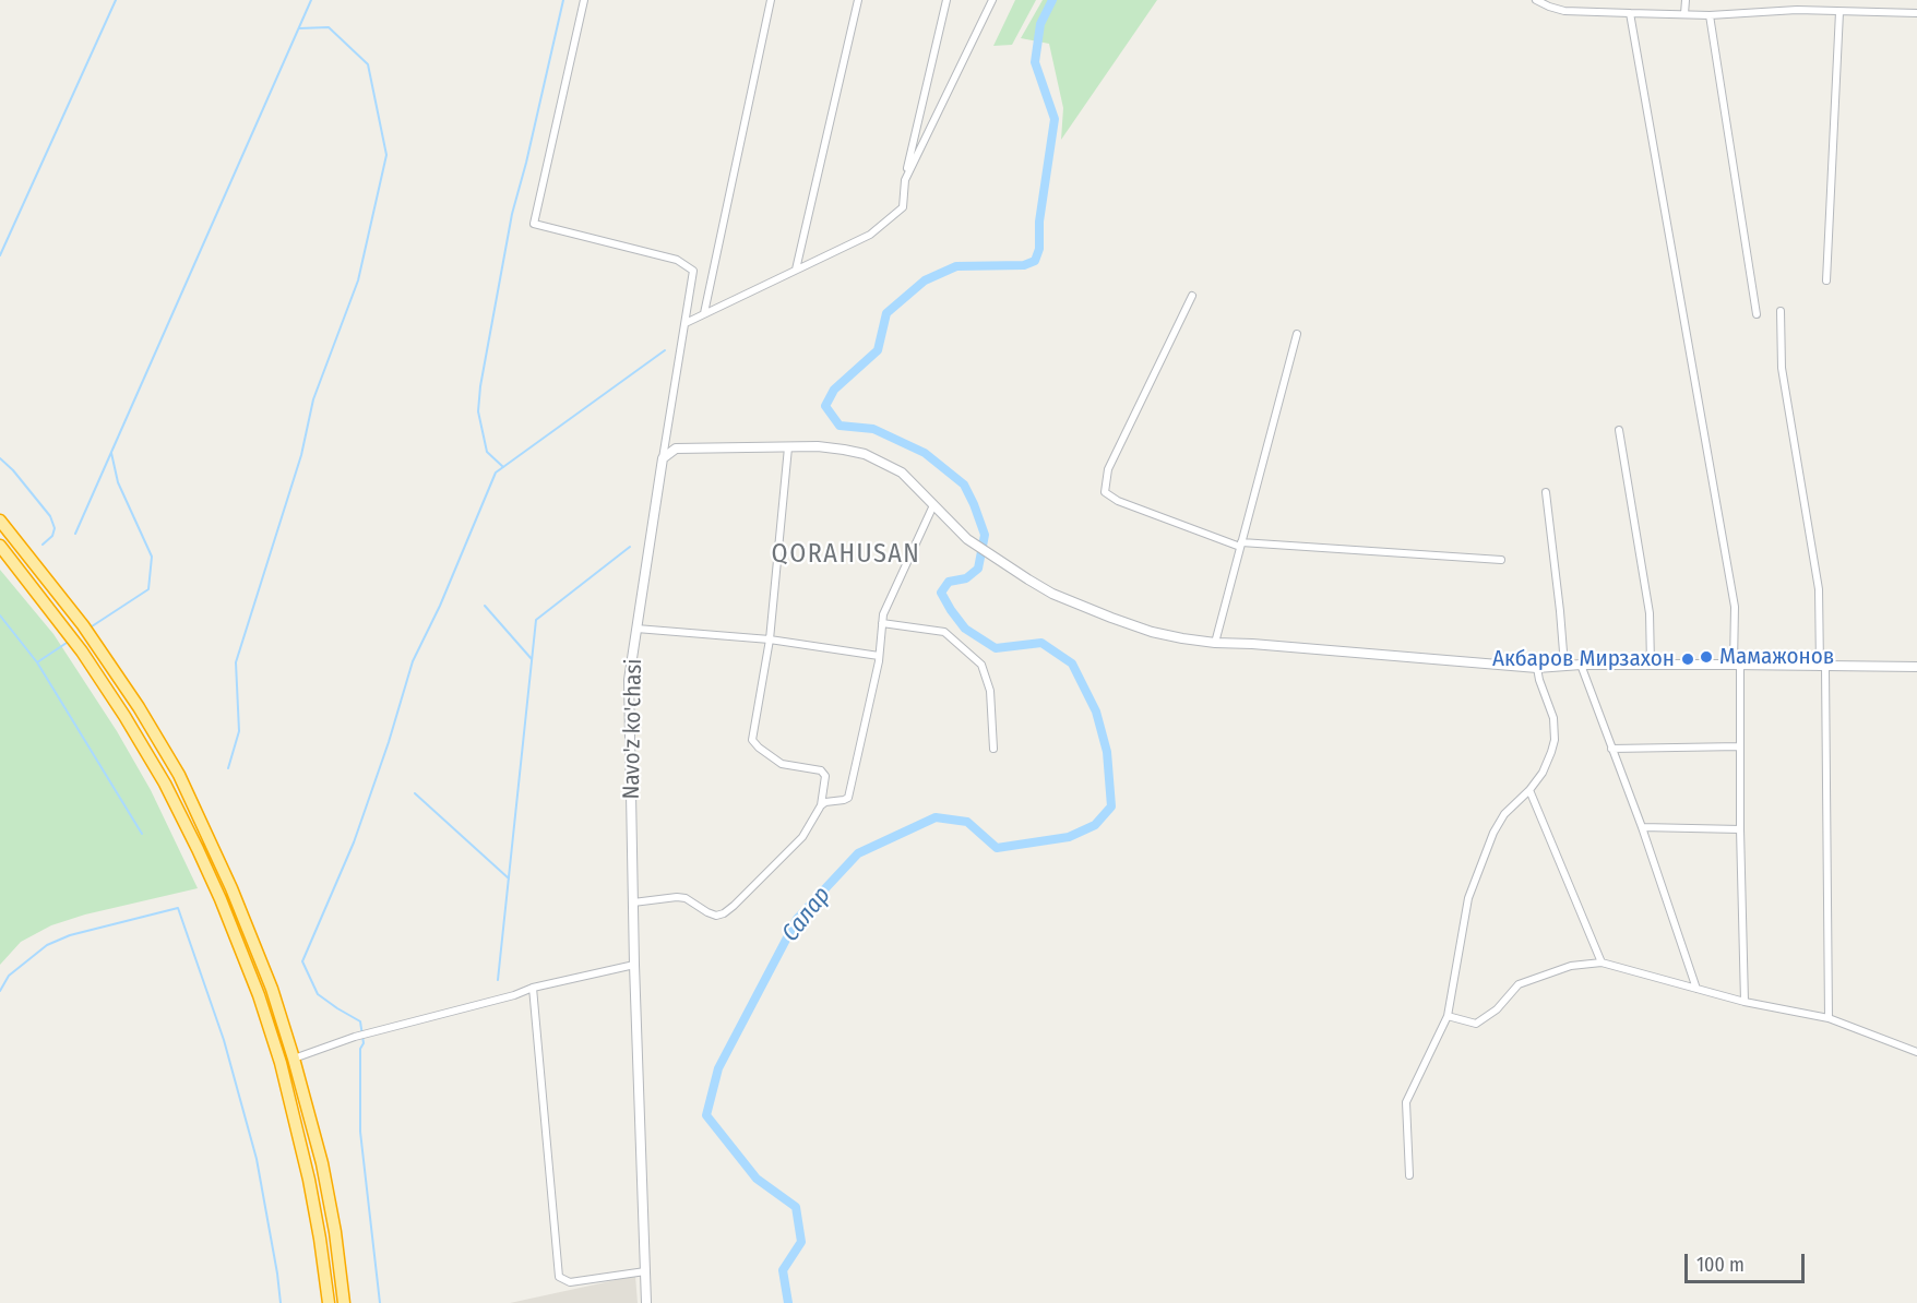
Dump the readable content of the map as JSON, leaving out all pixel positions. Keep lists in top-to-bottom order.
{
  "streets": {
    "street": ["Navo'z ko'chasi"]
  },
  "districts": ["QORAHUSAN"],
  "water": ["Салар"],
  "places": ["Мамажонов", "Акбаров Мирзахон"],
  "scale_bar": "100 m"
}
